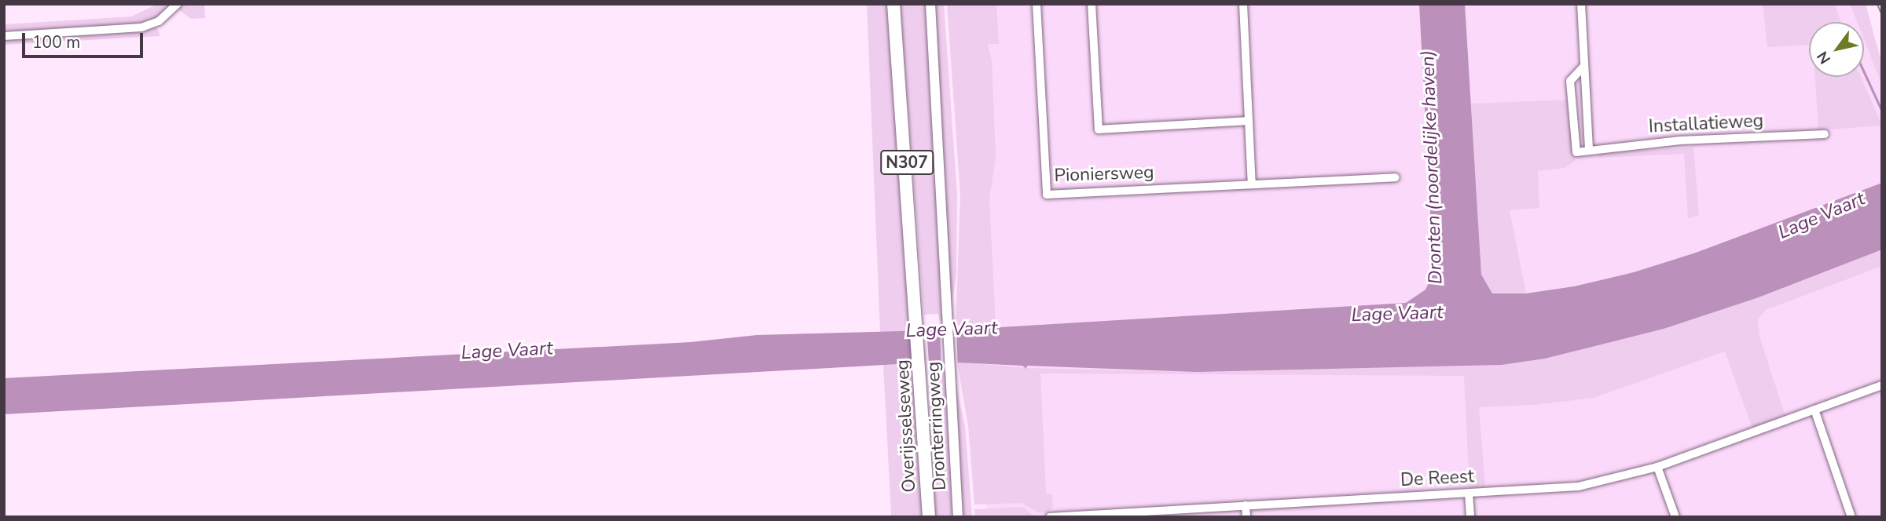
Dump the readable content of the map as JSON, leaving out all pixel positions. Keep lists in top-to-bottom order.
{
  "streets": {
    "highway": ["N307", "Overijsselseweg"],
    "main road": ["Dronterringweg"],
    "street": ["Installatieweg", "Pioniersweg", "De Reest"]
  },
  "water": ["Dronten (noordelijke haven)", "Lage Vaart"],
  "scale_bar": "100 m",
  "north": "bottom left"
}
